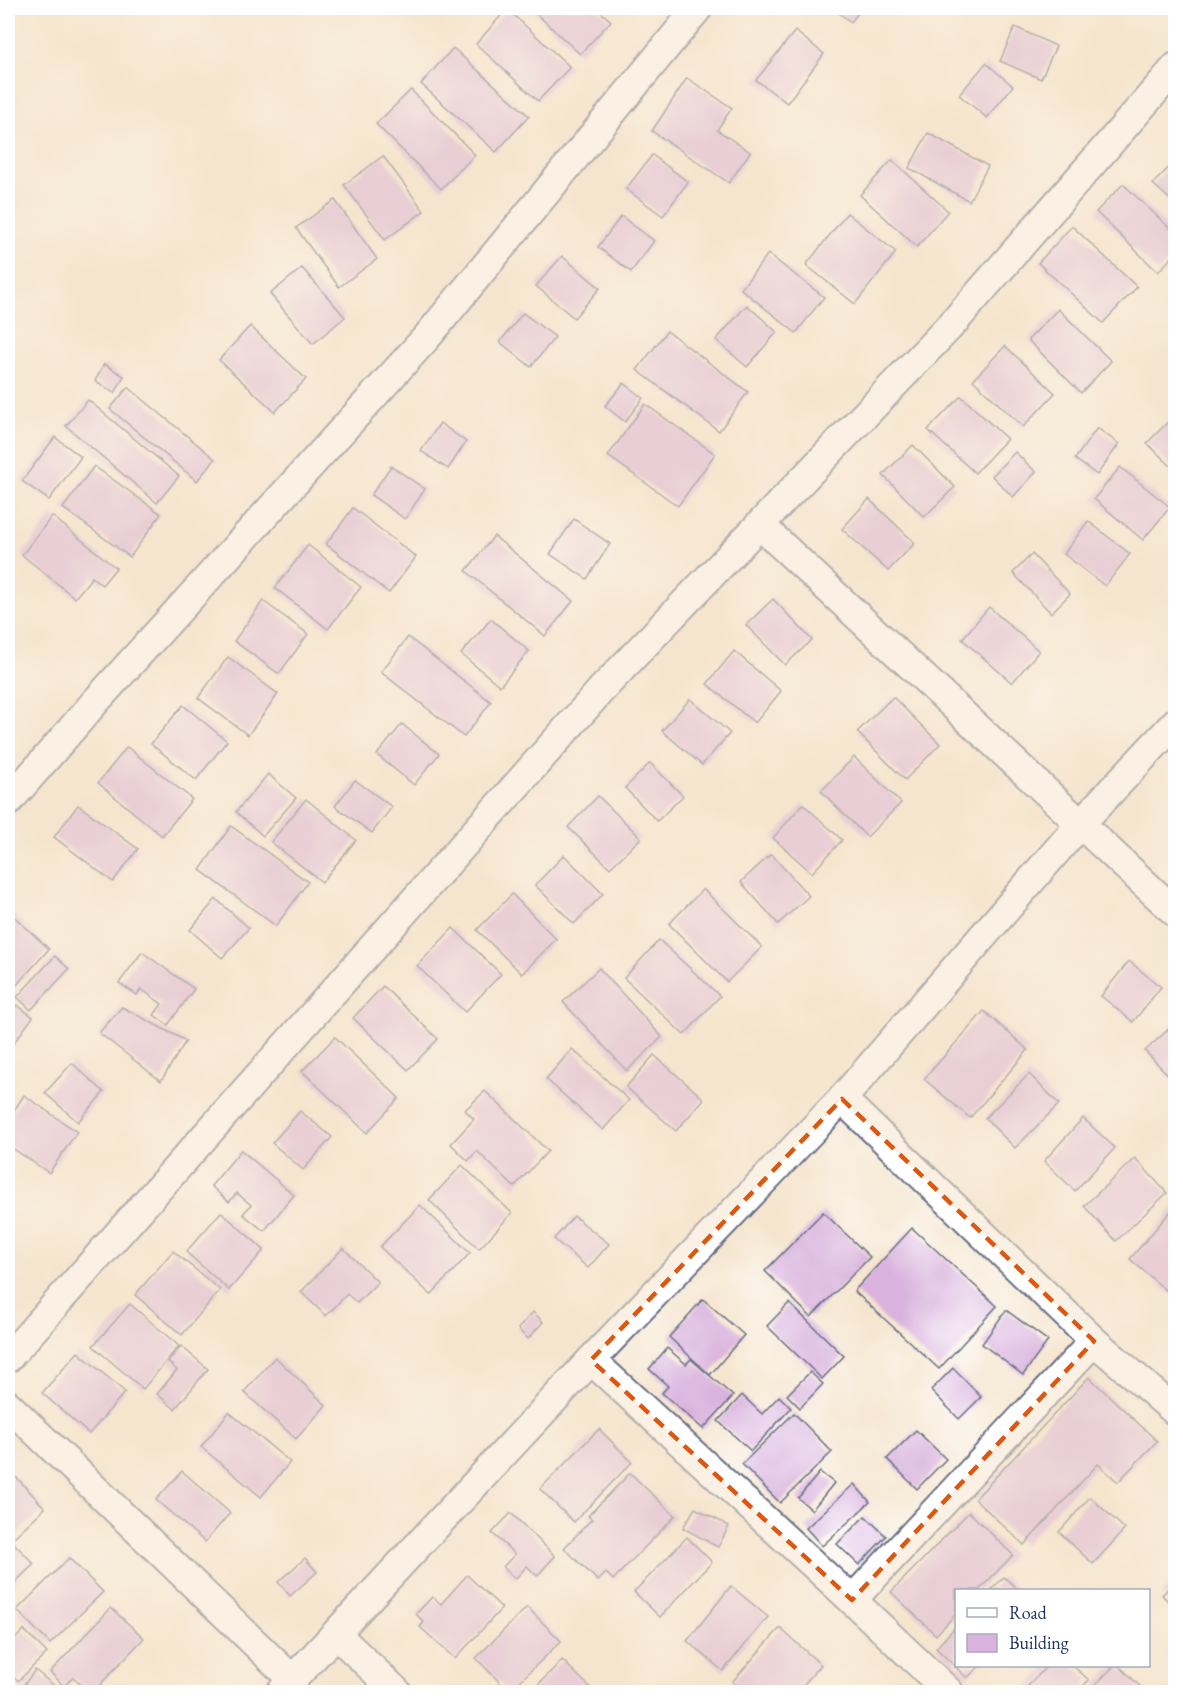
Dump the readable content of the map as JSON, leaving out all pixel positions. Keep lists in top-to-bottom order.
{
  "legend": ["Road", "Building"]
}
